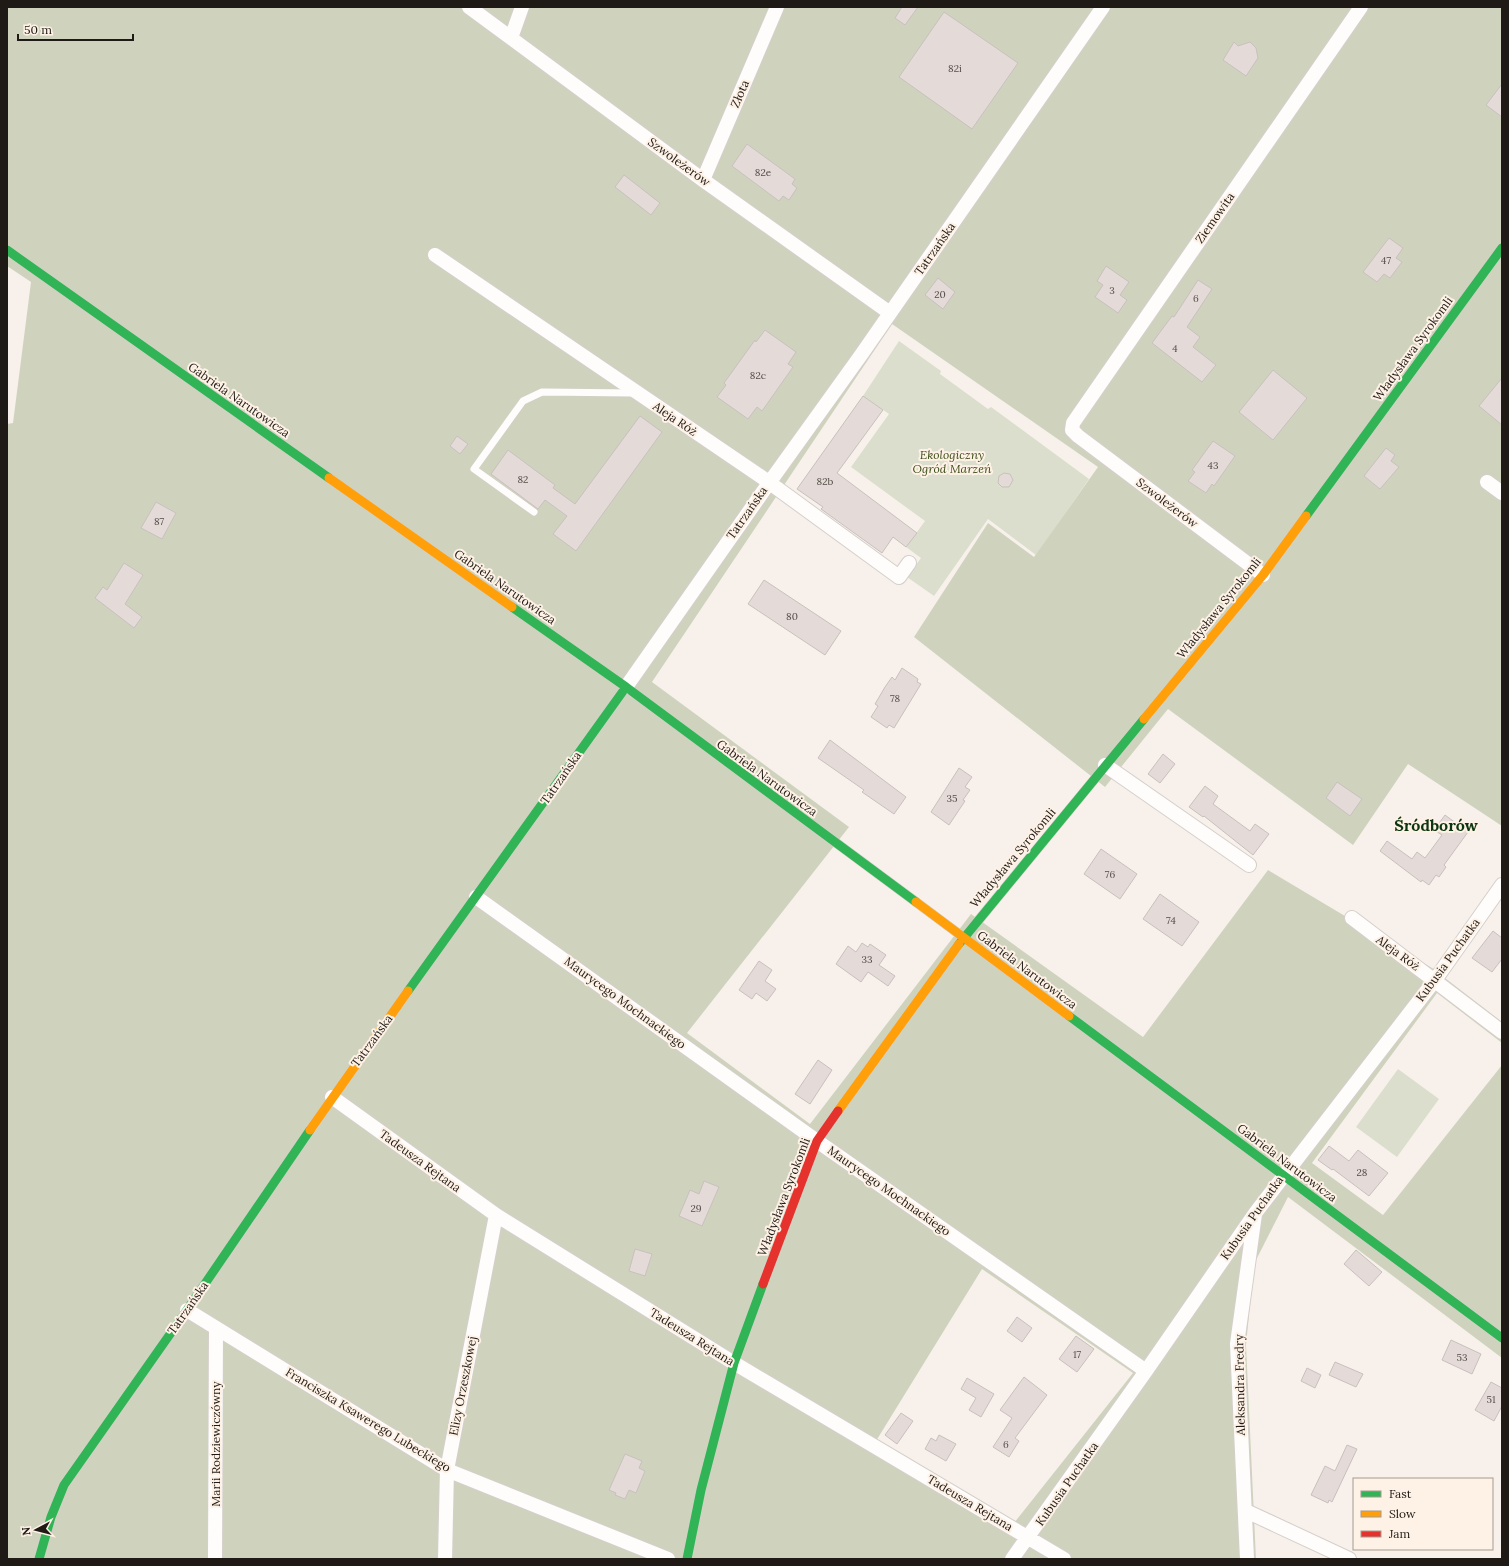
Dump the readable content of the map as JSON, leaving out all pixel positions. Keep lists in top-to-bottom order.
{
  "streets": {
    "street": [
      "Złota",
      "Szwoleżerów",
      "Ziemowita",
      "Tatrzańska",
      "Władysława Syrokomli",
      "Gabriela Narutowicza",
      "Aleja Róż",
      "Kubusia Puchatka",
      "Maurycego Mochnackiego",
      "Tadeusza Rejtana",
      "Aleksandra Fredry",
      "Elizy Orzeszkowej",
      "Franciszka Ksawerego Lubeckiego",
      "Marii Rodziewiczówny"
    ]
  },
  "crossings": [
    ["Złota", "Szwoleżerów"],
    ["Szwoleżerów", "Ziemowita"],
    ["Szwoleżerów", "Tatrzańska"],
    ["Szwoleżerów", "Władysława Syrokomli"],
    ["Tatrzańska", "Gabriela Narutowicza"],
    ["Tatrzańska", "Aleja Róż"],
    ["Tatrzańska", "Maurycego Mochnackiego"],
    ["Tatrzańska", "Tadeusza Rejtana"],
    ["Tatrzańska", "Franciszka Ksawerego Lubeckiego"],
    ["Władysława Syrokomli", "Gabriela Narutowicza"],
    ["Władysława Syrokomli", "Maurycego Mochnackiego"],
    ["Władysława Syrokomli", "Tadeusza Rejtana"],
    ["Gabriela Narutowicza", "Kubusia Puchatka"],
    ["Aleja Róż", "Kubusia Puchatka"],
    ["Kubusia Puchatka", "Maurycego Mochnackiego"],
    ["Kubusia Puchatka", "Tadeusza Rejtana"],
    ["Kubusia Puchatka", "Aleksandra Fredry"],
    ["Tadeusza Rejtana", "Elizy Orzeszkowej"],
    ["Elizy Orzeszkowej", "Franciszka Ksawerego Lubeckiego"],
    ["Franciszka Ksawerego Lubeckiego", "Marii Rodziewiczówny"]
  ],
  "districts": ["Śródborów"],
  "parks": ["Ekologiczny Ogród Marzeń"],
  "house_numbers": [
    "82i",
    "82e",
    "47",
    "3",
    "20",
    "6",
    "4",
    "82c",
    "43",
    "82",
    "82b",
    "87",
    "80",
    "78",
    "35",
    "76",
    "74",
    "33",
    "28",
    "29",
    "17",
    "53",
    "51",
    "6"
  ],
  "legend": ["Fast", "Slow", "Jam"],
  "scale_bar": "50 m",
  "north": "left"
}
